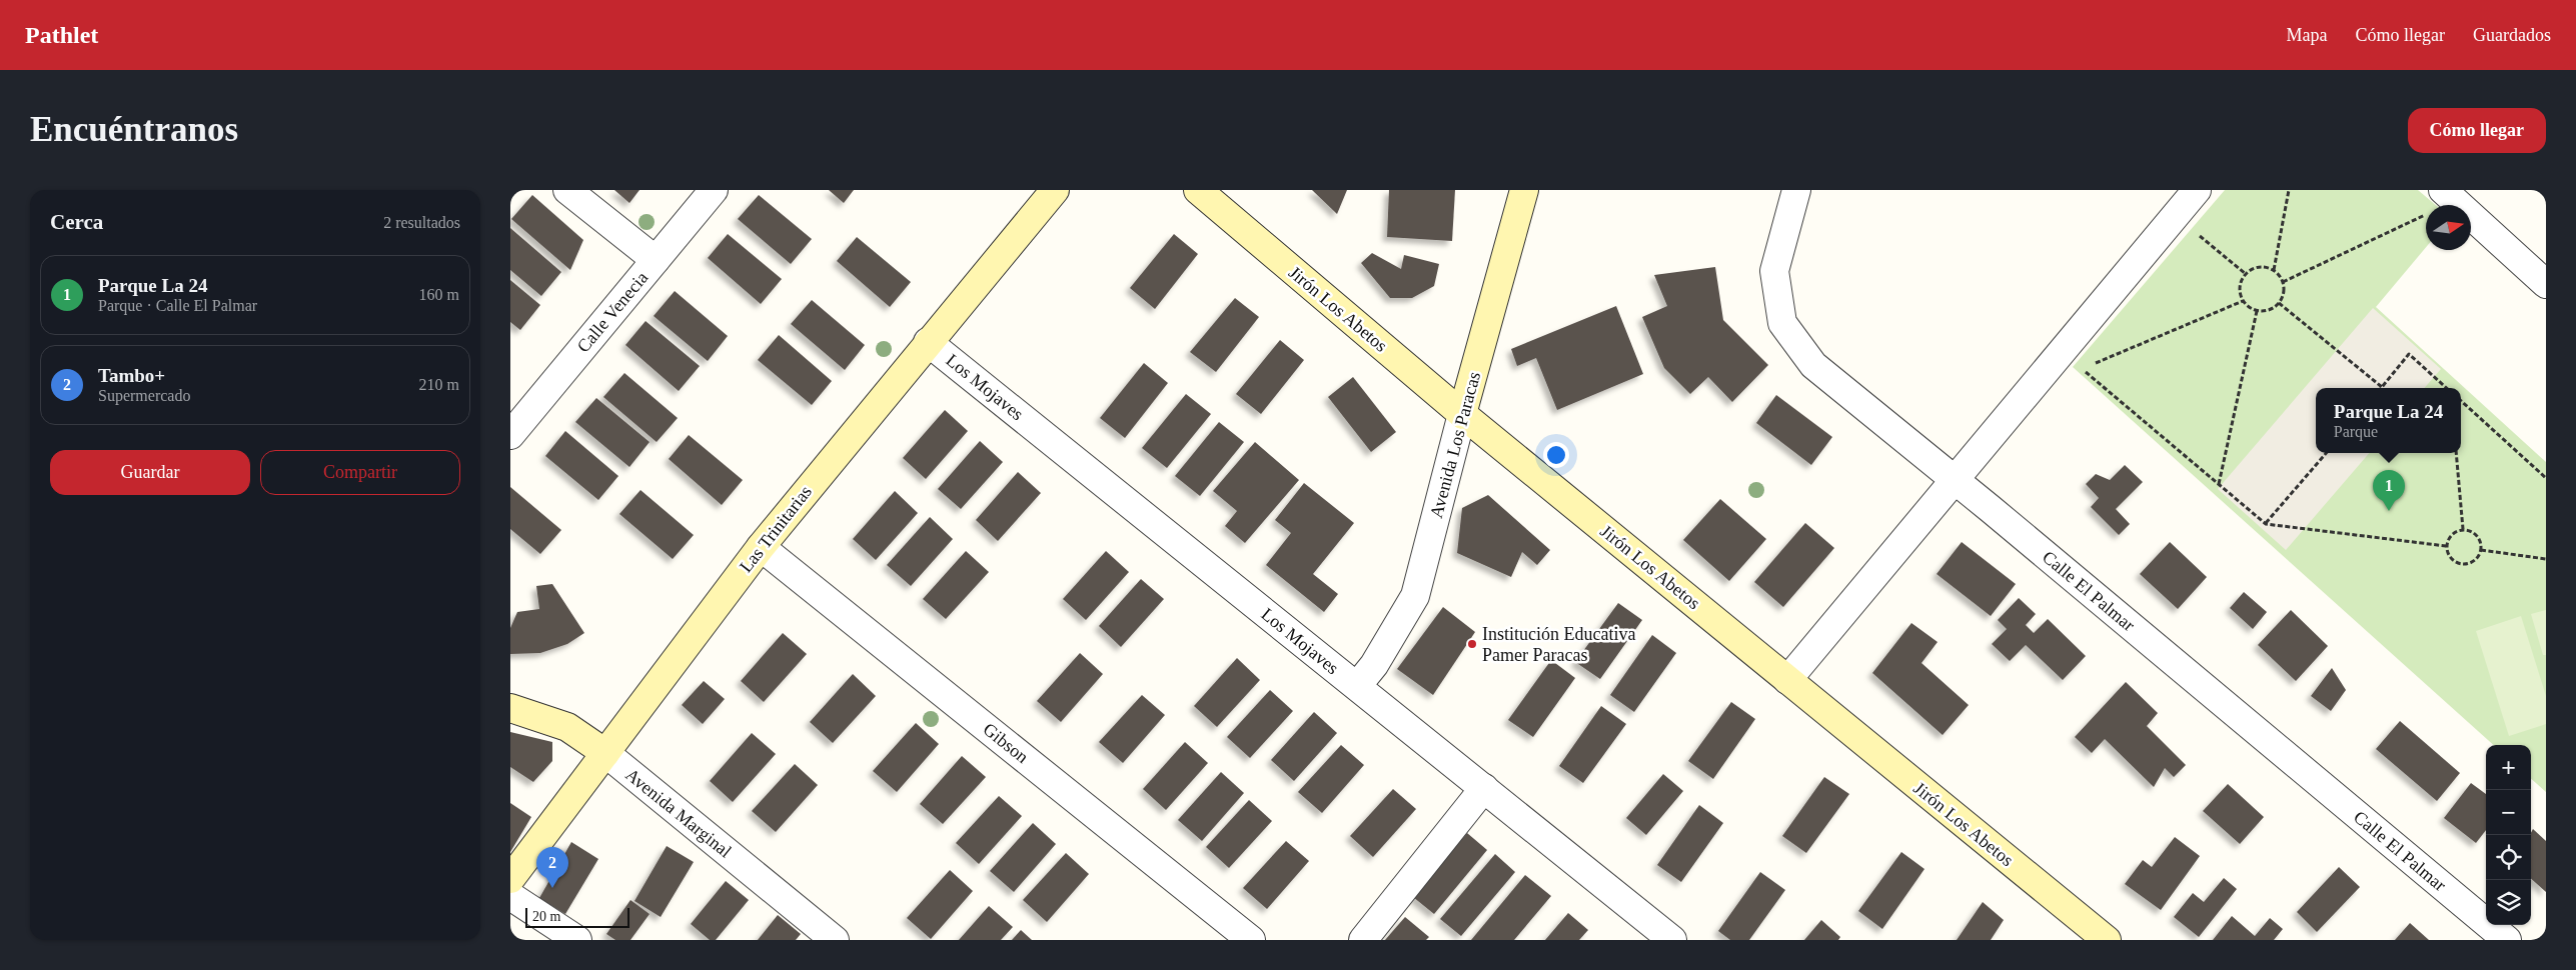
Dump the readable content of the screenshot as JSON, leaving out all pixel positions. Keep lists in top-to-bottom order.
{
  "streets": {
    "street": [
      "Jirón Los Abetos",
      "Calle Venecia",
      "Los Mojaves",
      "Avenida Los Paracas",
      "Las Trinitarias",
      "Calle El Palmar",
      "Gibson",
      "Avenida Marginal"
    ]
  },
  "crossings": [
    ["Jirón Los Abetos", "Avenida Los Paracas"],
    ["Los Mojaves", "Avenida Los Paracas"],
    ["Los Mojaves", "Las Trinitarias"],
    ["Las Trinitarias", "Gibson"],
    ["Las Trinitarias", "Avenida Marginal"]
  ],
  "places": ["Institución Educativa Pamer Paracas"],
  "scale_bar": "20 m",
  "north": "right",
  "page": {
    "header": "Pathlet",
    "nav": ["Mapa", "Cómo llegar", "Guardados"],
    "buttons": [
      "Cómo llegar",
      ["Guardar", "Compartir"]
    ],
    "title": "Encuéntranos",
    "heading": ["Cerca", "2 resultados"],
    "list": [
      {
        "mark": "1",
        "name": "Parque La 24",
        "note": "Parque · Calle El Palmar",
        "value": "160 m"
      },
      {
        "mark": "2",
        "name": "Tambo+",
        "note": "Supermercado",
        "value": "210 m"
      }
    ],
    "popup": ["Parque La 24", "Parque"],
    "pins": ["1", "2"],
    "map_buttons": ["+", "−"],
    "scale": "20 m"
  }
}
